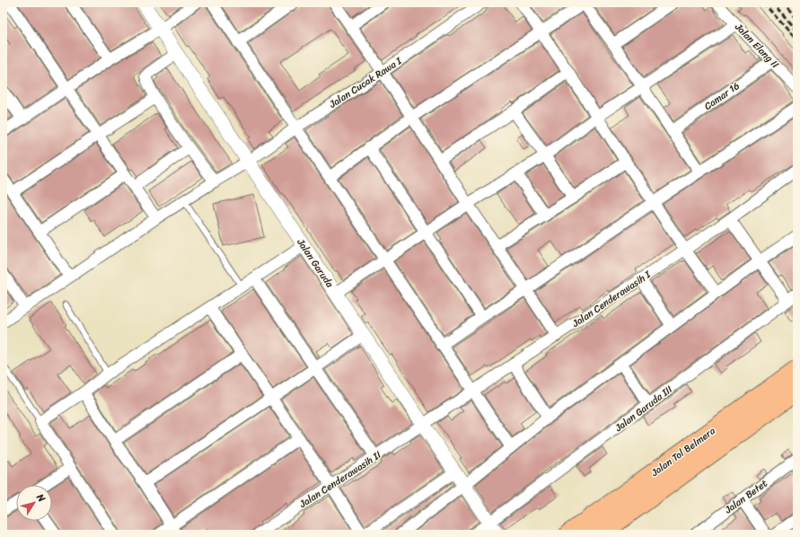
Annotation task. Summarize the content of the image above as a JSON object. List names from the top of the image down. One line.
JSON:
{"streets":{"highway":["Jalan Tol Belmera"],"street":["Jalan Elang II","Jalan Cucak Rawa I","Camar 16","Jalan Garuda","Jalan Cenderawasih I","Jalan Garuda III","Jalan Cenderawasih II","Jalan Betet"]},"crossings":[["Jalan Elang II","Camar 16"],["Jalan Cucak Rawa I","Jalan Garuda"],["Jalan Garuda","Jalan Cenderawasih I"],["Jalan Garuda","Jalan Garuda III"],["Jalan Garuda","Jalan Cenderawasih II"],["Jalan Cenderawasih I","Jalan Cenderawasih II"]],"north":"top right"}
